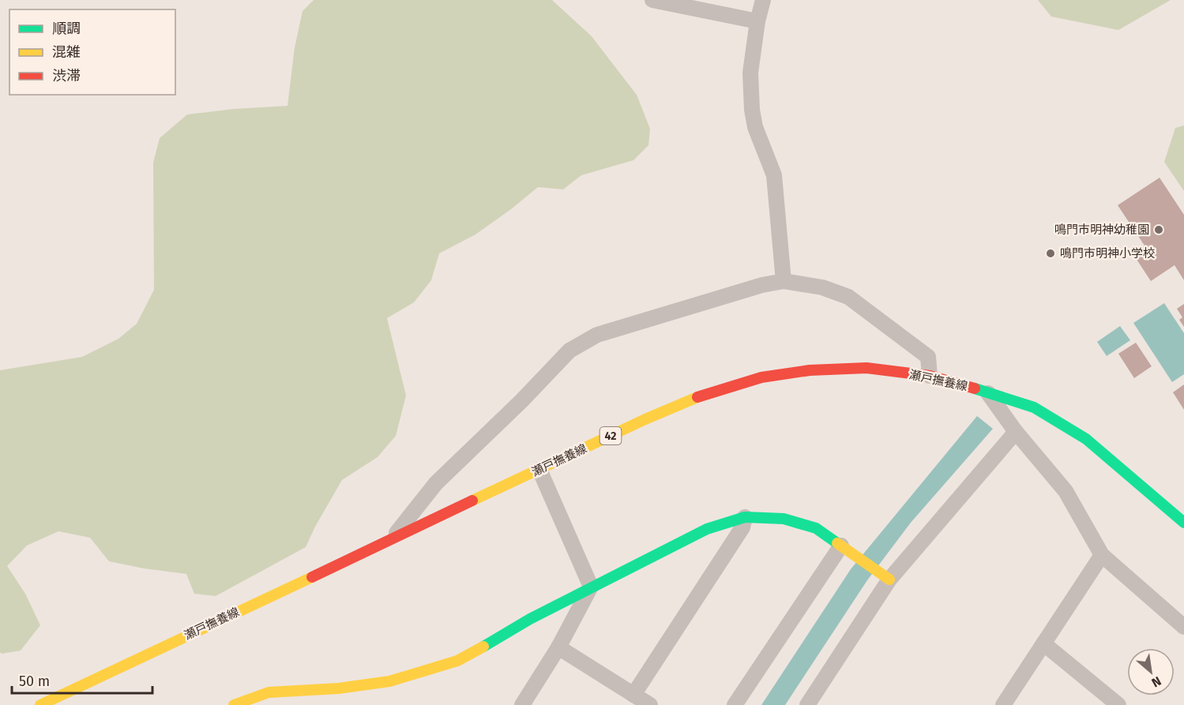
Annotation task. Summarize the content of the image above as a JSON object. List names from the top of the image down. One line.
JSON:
{"streets":{"main road":["瀬戸撫養線","42"]},"places":["鳴門市明神幼稚園","鳴門市明神小学校"],"legend":["順調","混雑","渋滞"],"scale_bar":"50 m","north":"bottom right"}
